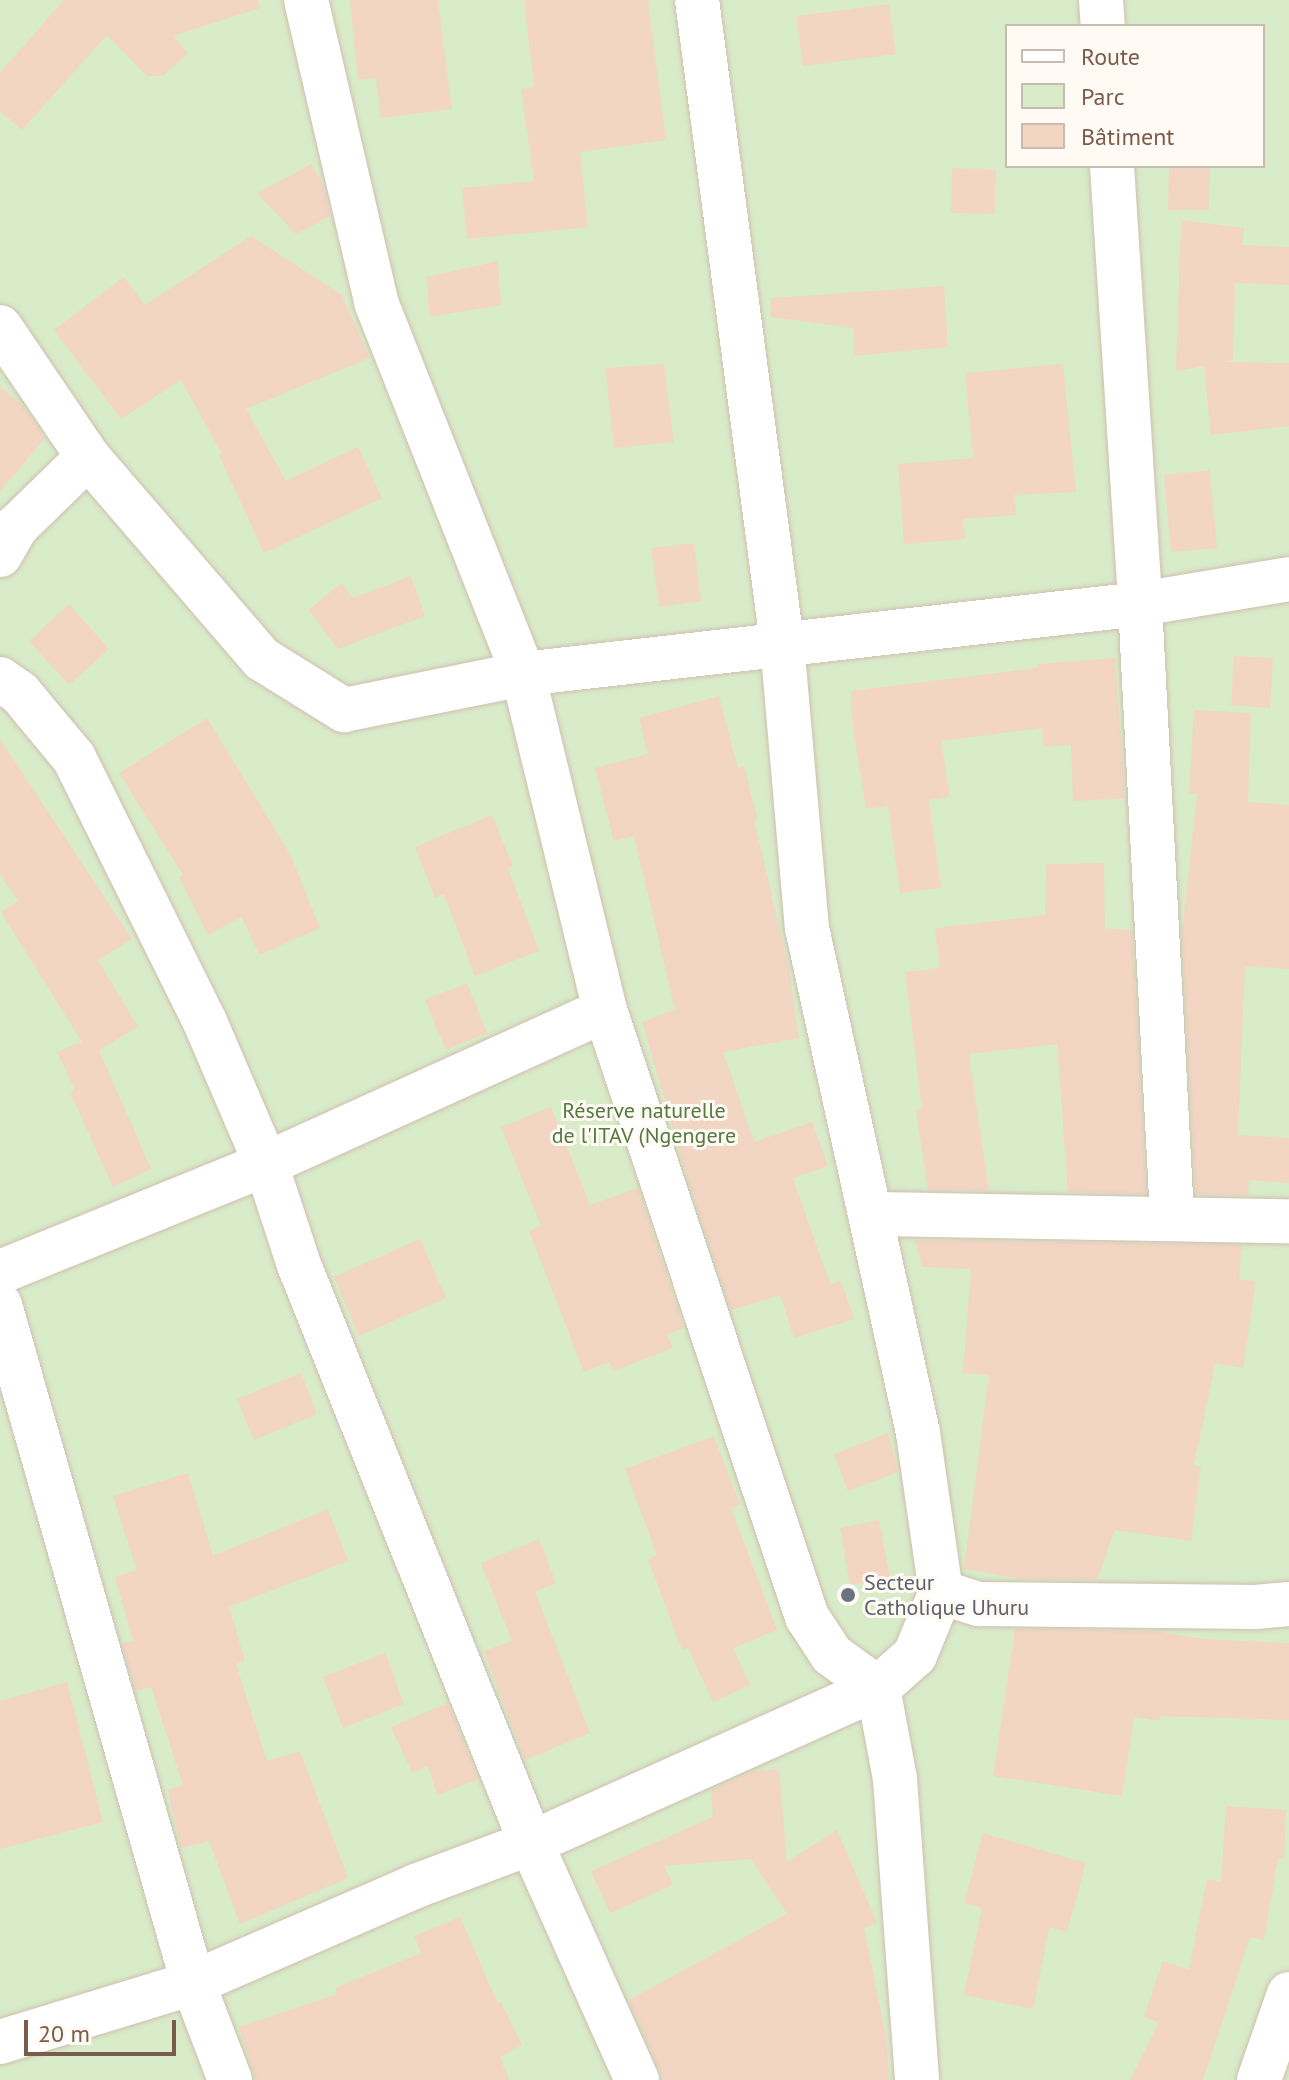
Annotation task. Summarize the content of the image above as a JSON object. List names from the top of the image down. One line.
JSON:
{"parks":["Réserve naturelle de l'ITAV (Ngengere"],"places":["Secteur Catholique Uhuru"],"legend":["Route","Parc","Bâtiment"],"scale_bar":"20 m"}
